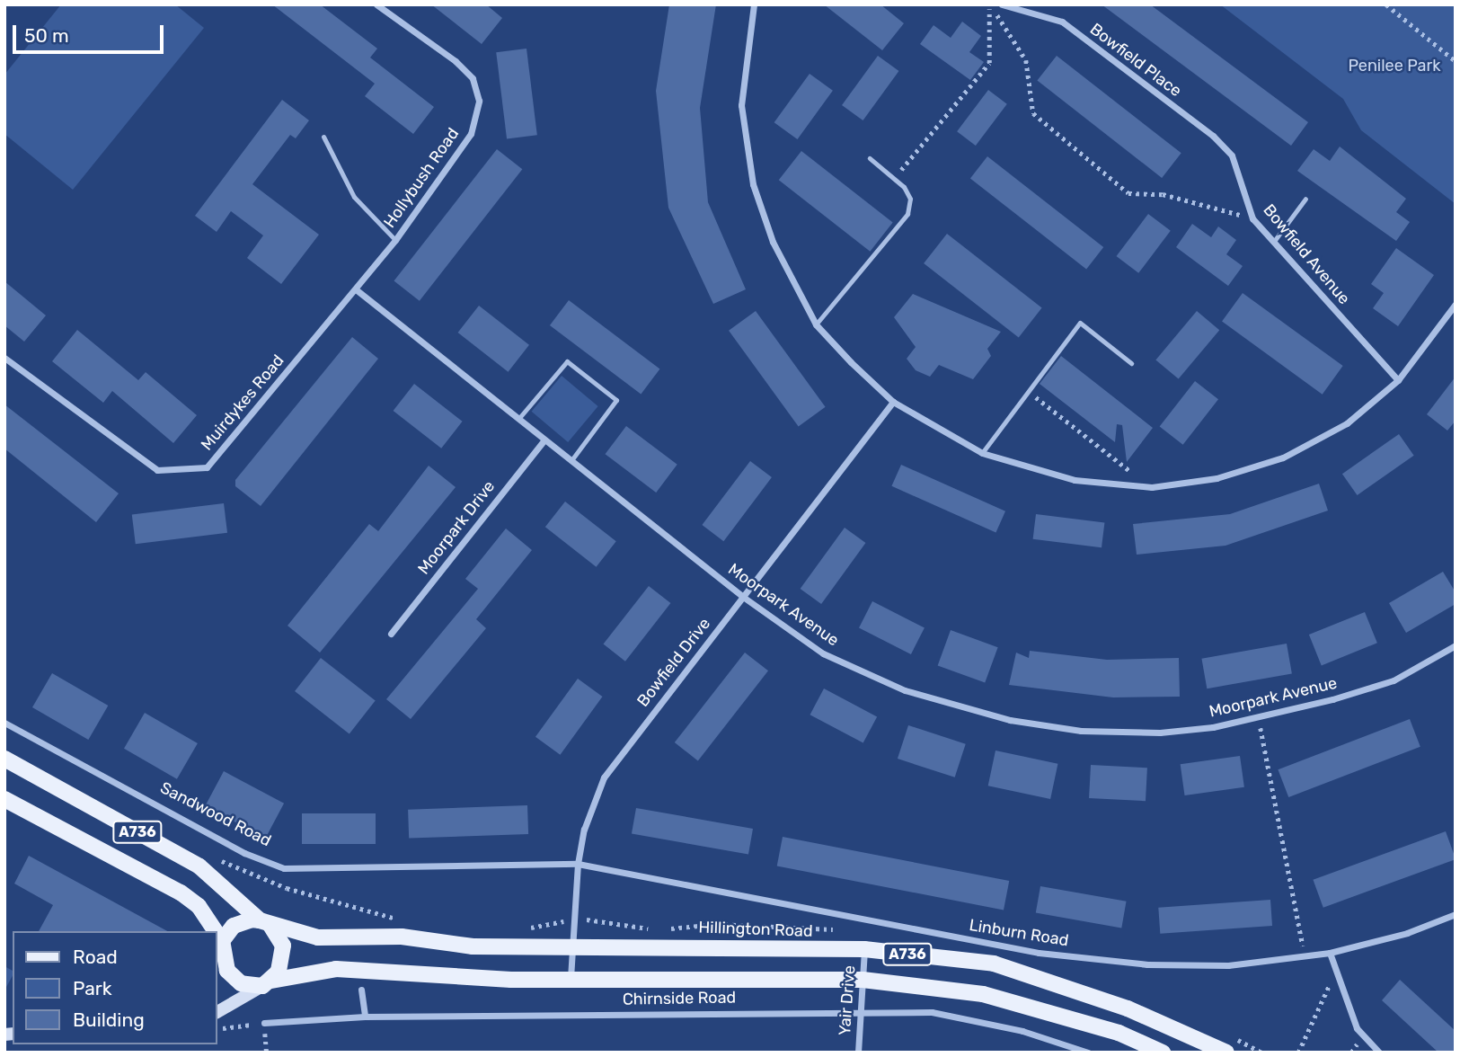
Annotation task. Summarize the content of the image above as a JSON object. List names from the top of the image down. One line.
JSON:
{"streets":{"main road":["A736","Hillington Road"],"street":["Bowfield Place","Hollybush Road","Bowfield Avenue","Muirdykes Road","Moorpark Drive","Moorpark Avenue","Bowfield Drive","Sandwood Road","Linburn Road","Chirnside Road","Yair Drive"]},"crossings":[["Bowfield Place","Bowfield Avenue"],["Hollybush Road","Muirdykes Road"],["Hollybush Road","Moorpark Avenue"],["Muirdykes Road","Moorpark Avenue"],["Moorpark Drive","Moorpark Avenue"],["Moorpark Avenue","Bowfield Drive"],["Bowfield Drive","Sandwood Road"],["Bowfield Drive","A736"],["Bowfield Drive","Hillington Road"],["Bowfield Drive","Linburn Road"],["Sandwood Road","Linburn Road"],["A736","Hillington Road"],["A736","Yair Drive"],["Hillington Road","Yair Drive"],["Chirnside Road","Yair Drive"]],"parks":["Penilee Park"],"legend":["Road","Park","Building"],"scale_bar":"50 m"}
